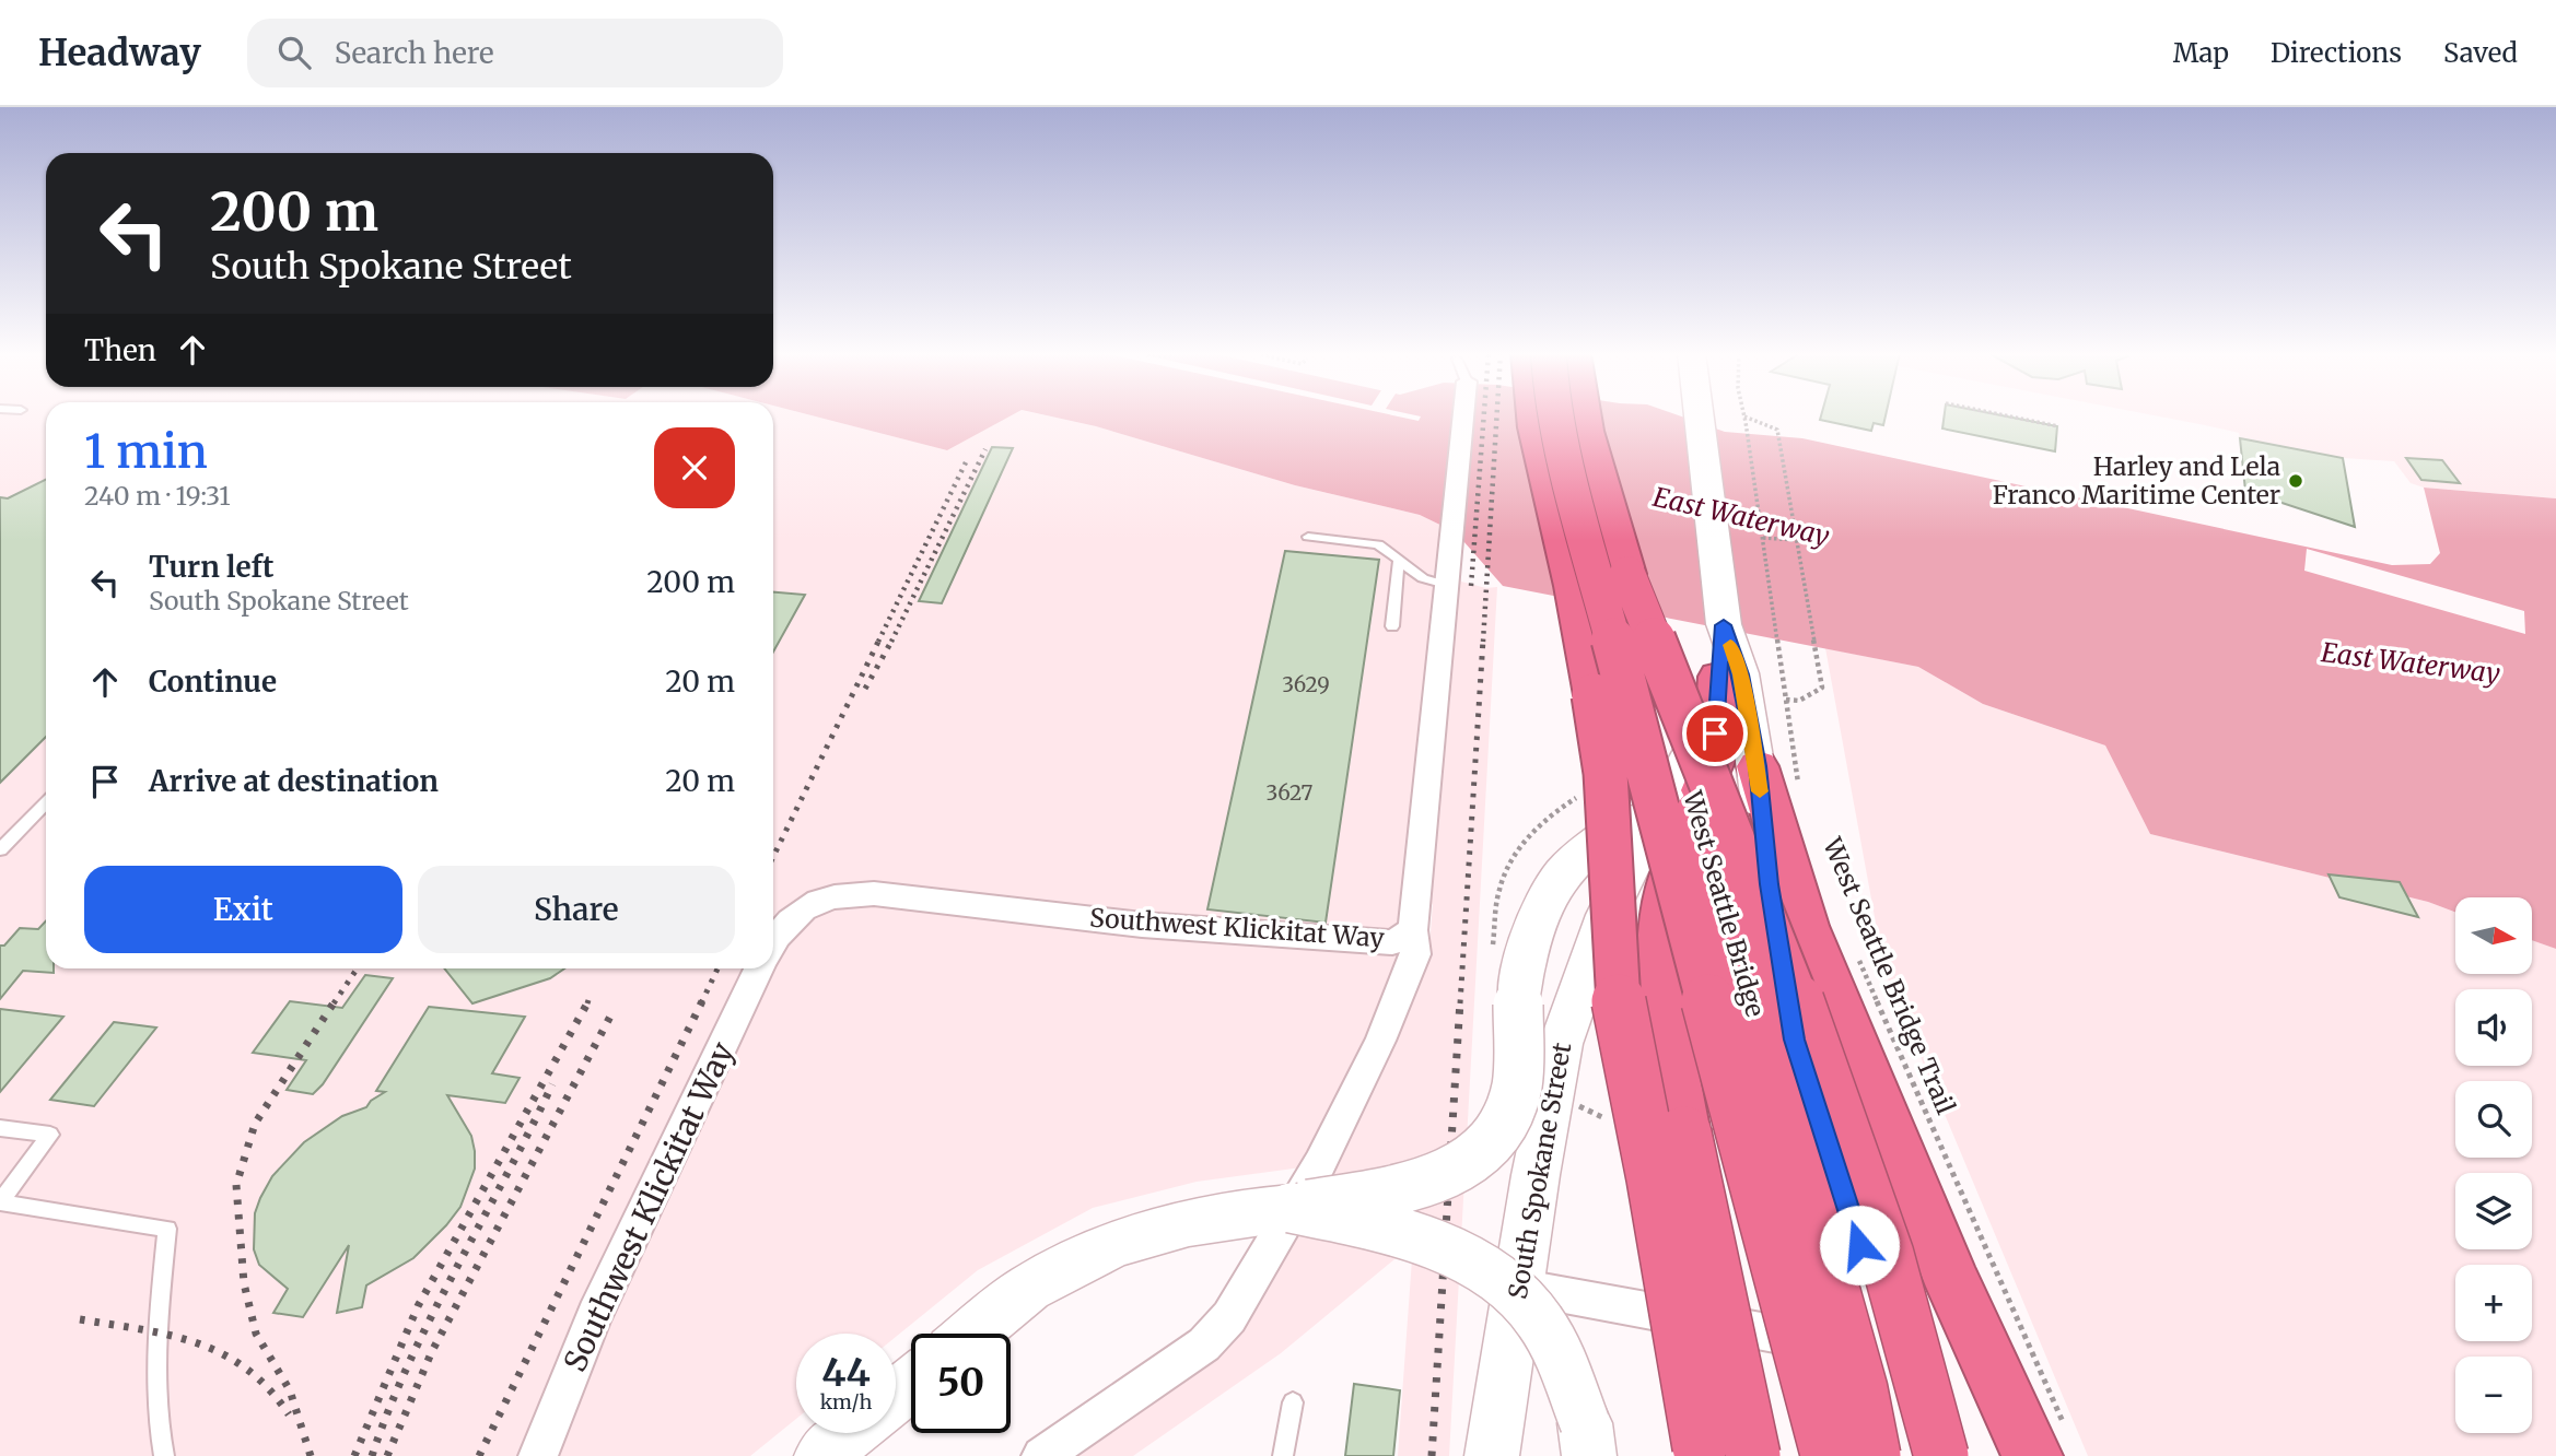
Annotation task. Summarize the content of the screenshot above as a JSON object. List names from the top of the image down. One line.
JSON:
{"streets":{"highway":["West Seattle Bridge"],"main road":["South Spokane Street"],"street":["Southwest Klickitat Way"],"path":["West Seattle Bridge Trail"]},"water":["East Waterway"],"places":["Harley and Lela Franco Maritime Center"],"house_numbers":["3629","3627"],"north":"right","page":{"header":"Headway","search":"Search here","nav":["Map","Directions","Saved"],"turn":["200 m","South Spokane Street"],"then":"Then","heading":["1 min","240 m · 19:31"],"list":[{"name":"Turn left","note":"South Spokane Street","value":"200 m"},{"name":"Continue","value":"20 m"},{"name":"Arrive at destination","value":"20 m"}],"buttons":["Exit","Share"],"map_buttons":["+","−"],"speed":"44 km/h","limit":"50"}}
